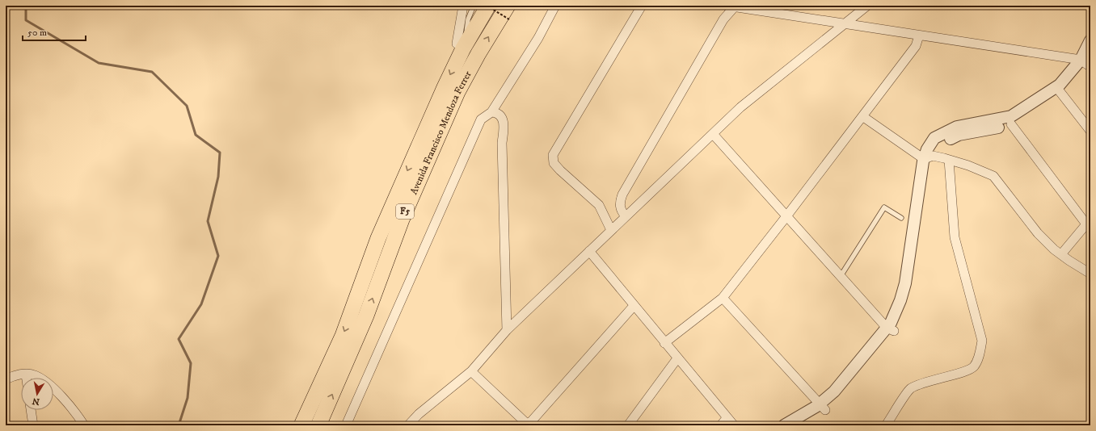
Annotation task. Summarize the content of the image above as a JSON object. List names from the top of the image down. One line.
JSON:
{"streets":{"highway":["Avenida Francisco Mendoza Ferrer","F5"]},"scale_bar":"50 m","north":"bottom"}
